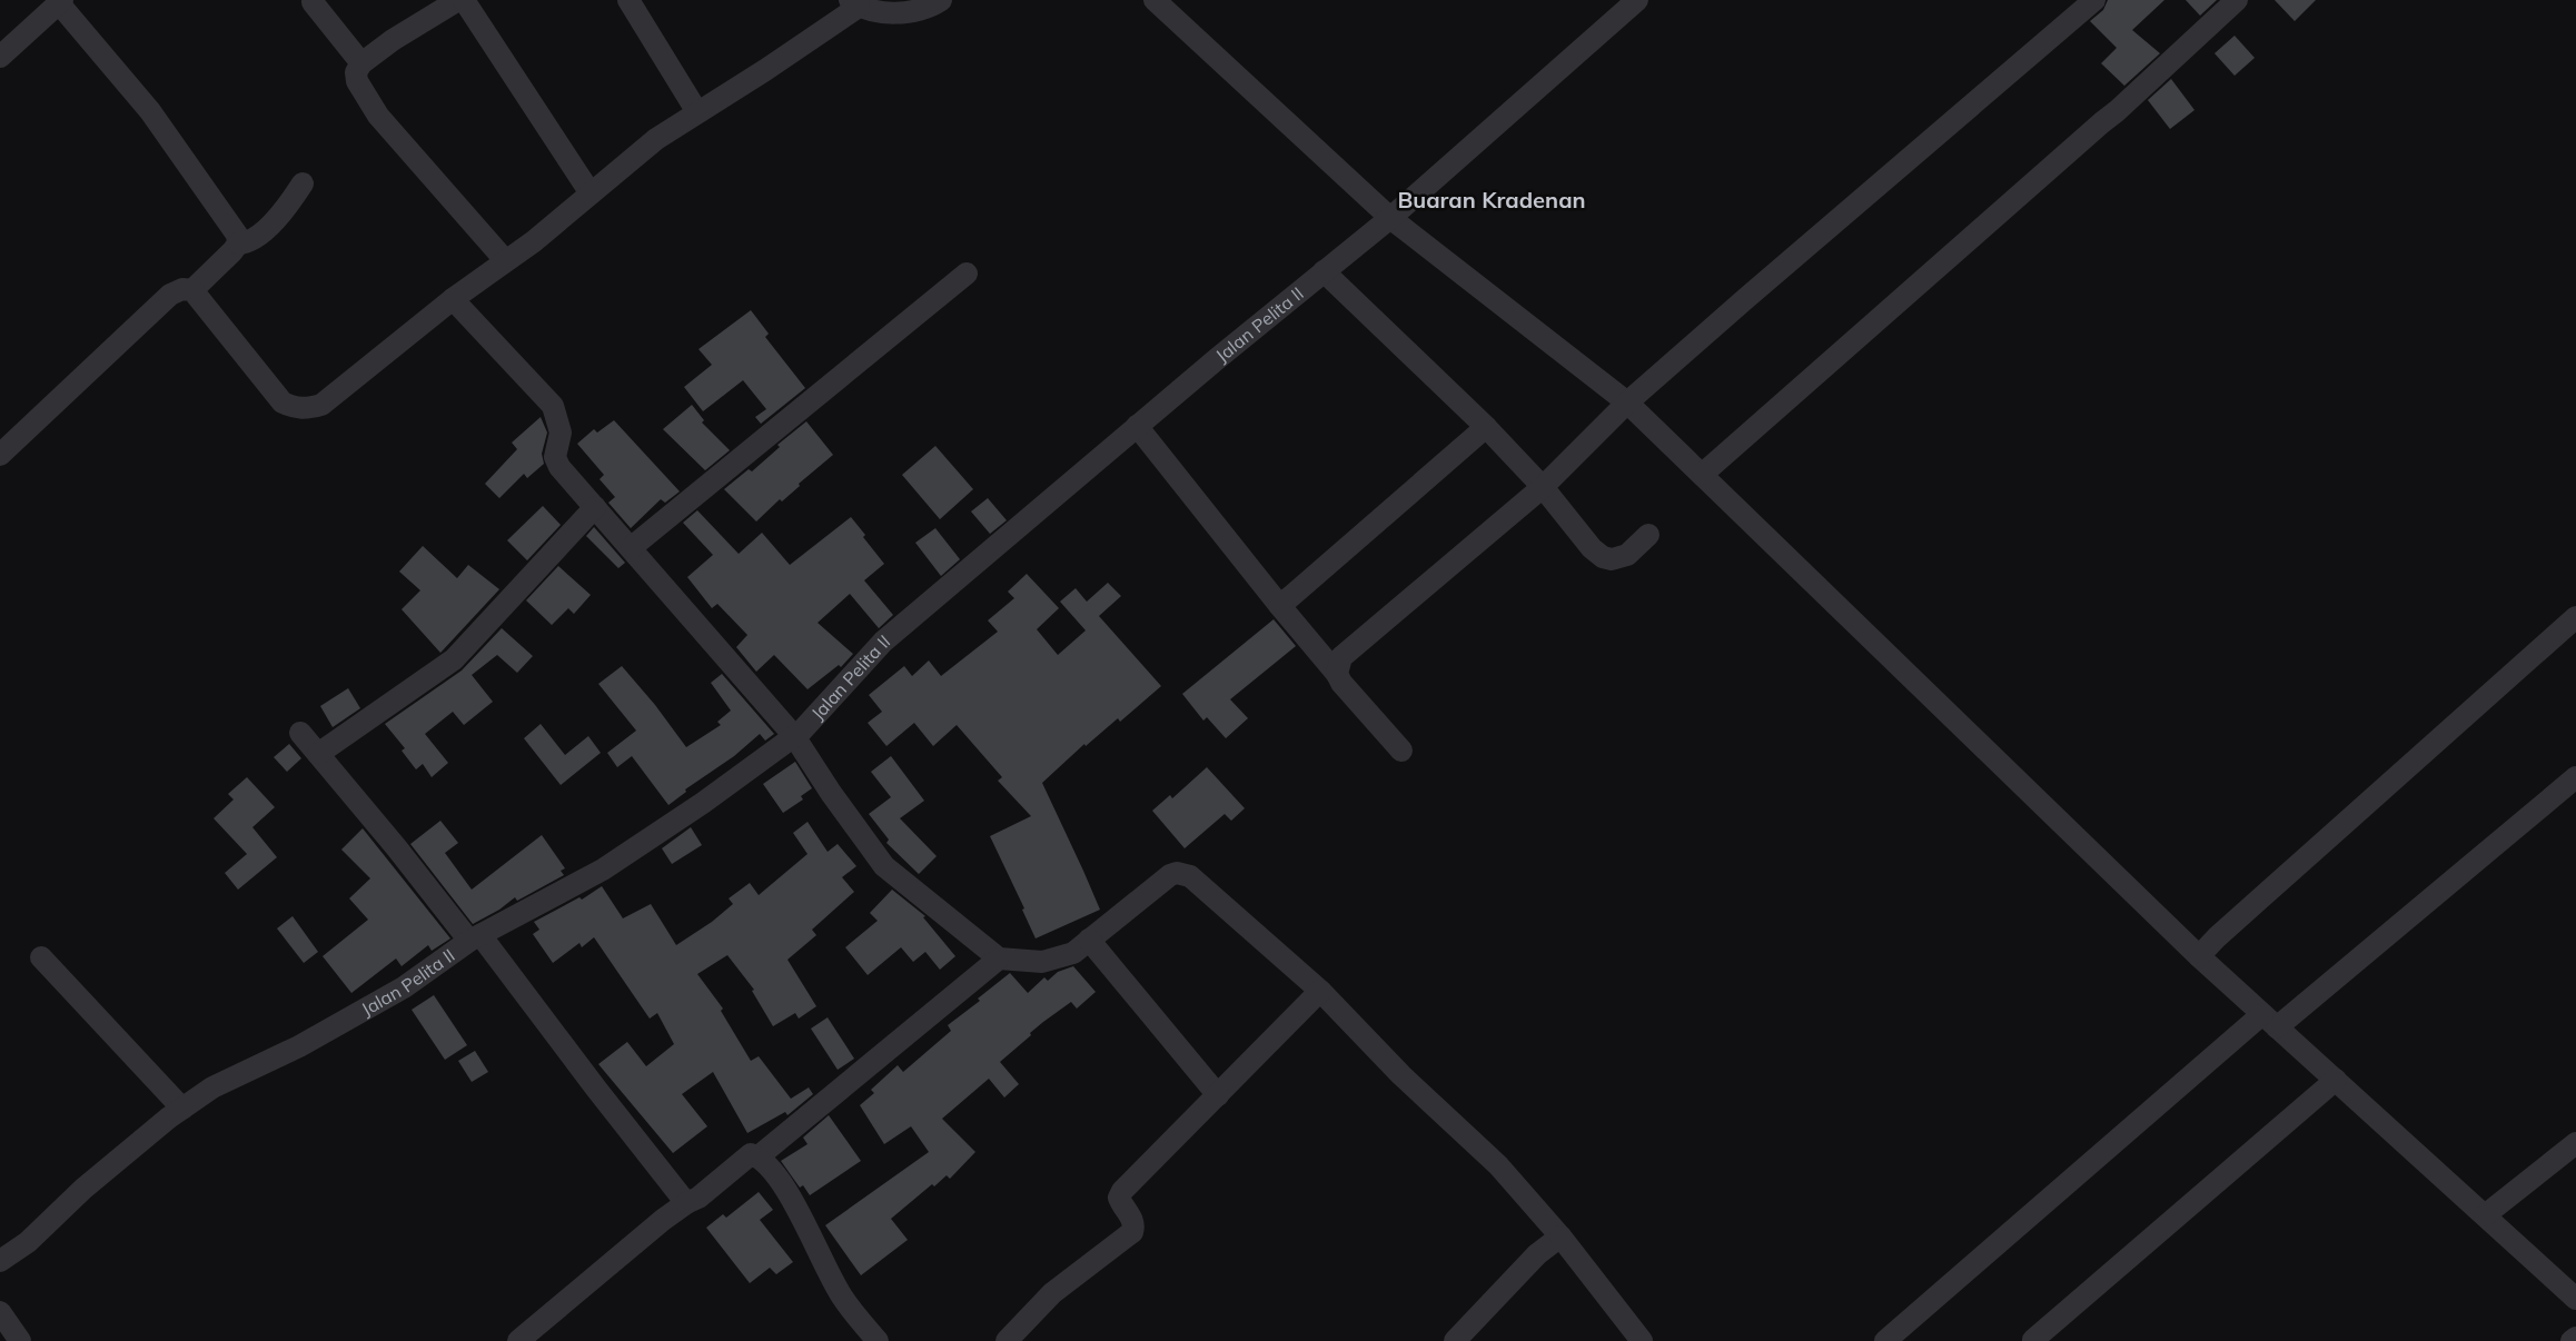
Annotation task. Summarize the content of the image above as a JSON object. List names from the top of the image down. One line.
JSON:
{"streets":{"street":["Jalan Pelita II"]},"districts":["Buaran Kradenan"]}
